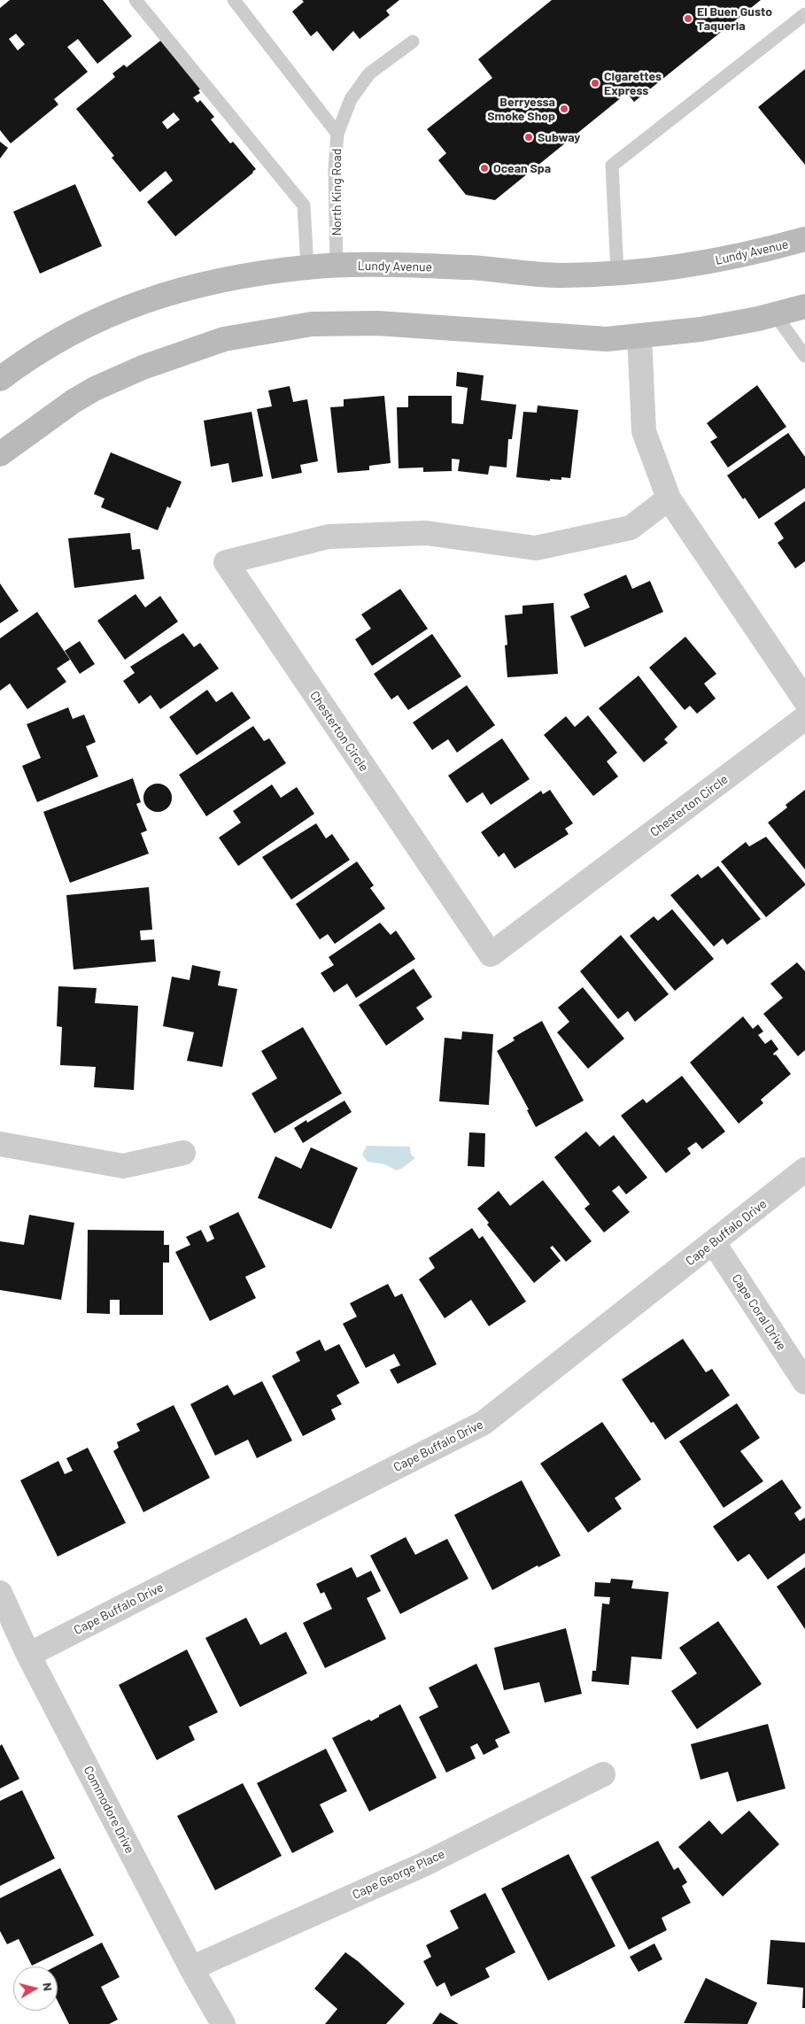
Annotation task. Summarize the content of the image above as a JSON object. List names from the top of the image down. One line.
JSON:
{"streets":{"main road":["Lundy Avenue"],"street":["Chesterton Circle","Cape Buffalo Drive","Cape Coral Drive","Commodore Drive","Cape George Place"],"lane":["North King Road"]},"crossings":[["North King Road","Lundy Avenue"],["Cape Buffalo Drive","Cape Coral Drive"],["Cape Buffalo Drive","Commodore Drive"],["Commodore Drive","Cape George Place"]],"places":["El Buen Gusto Taqueria","Cigarettes Express","Berryessa Smoke Shop","Subway","Ocean Spa"],"north":"right"}
